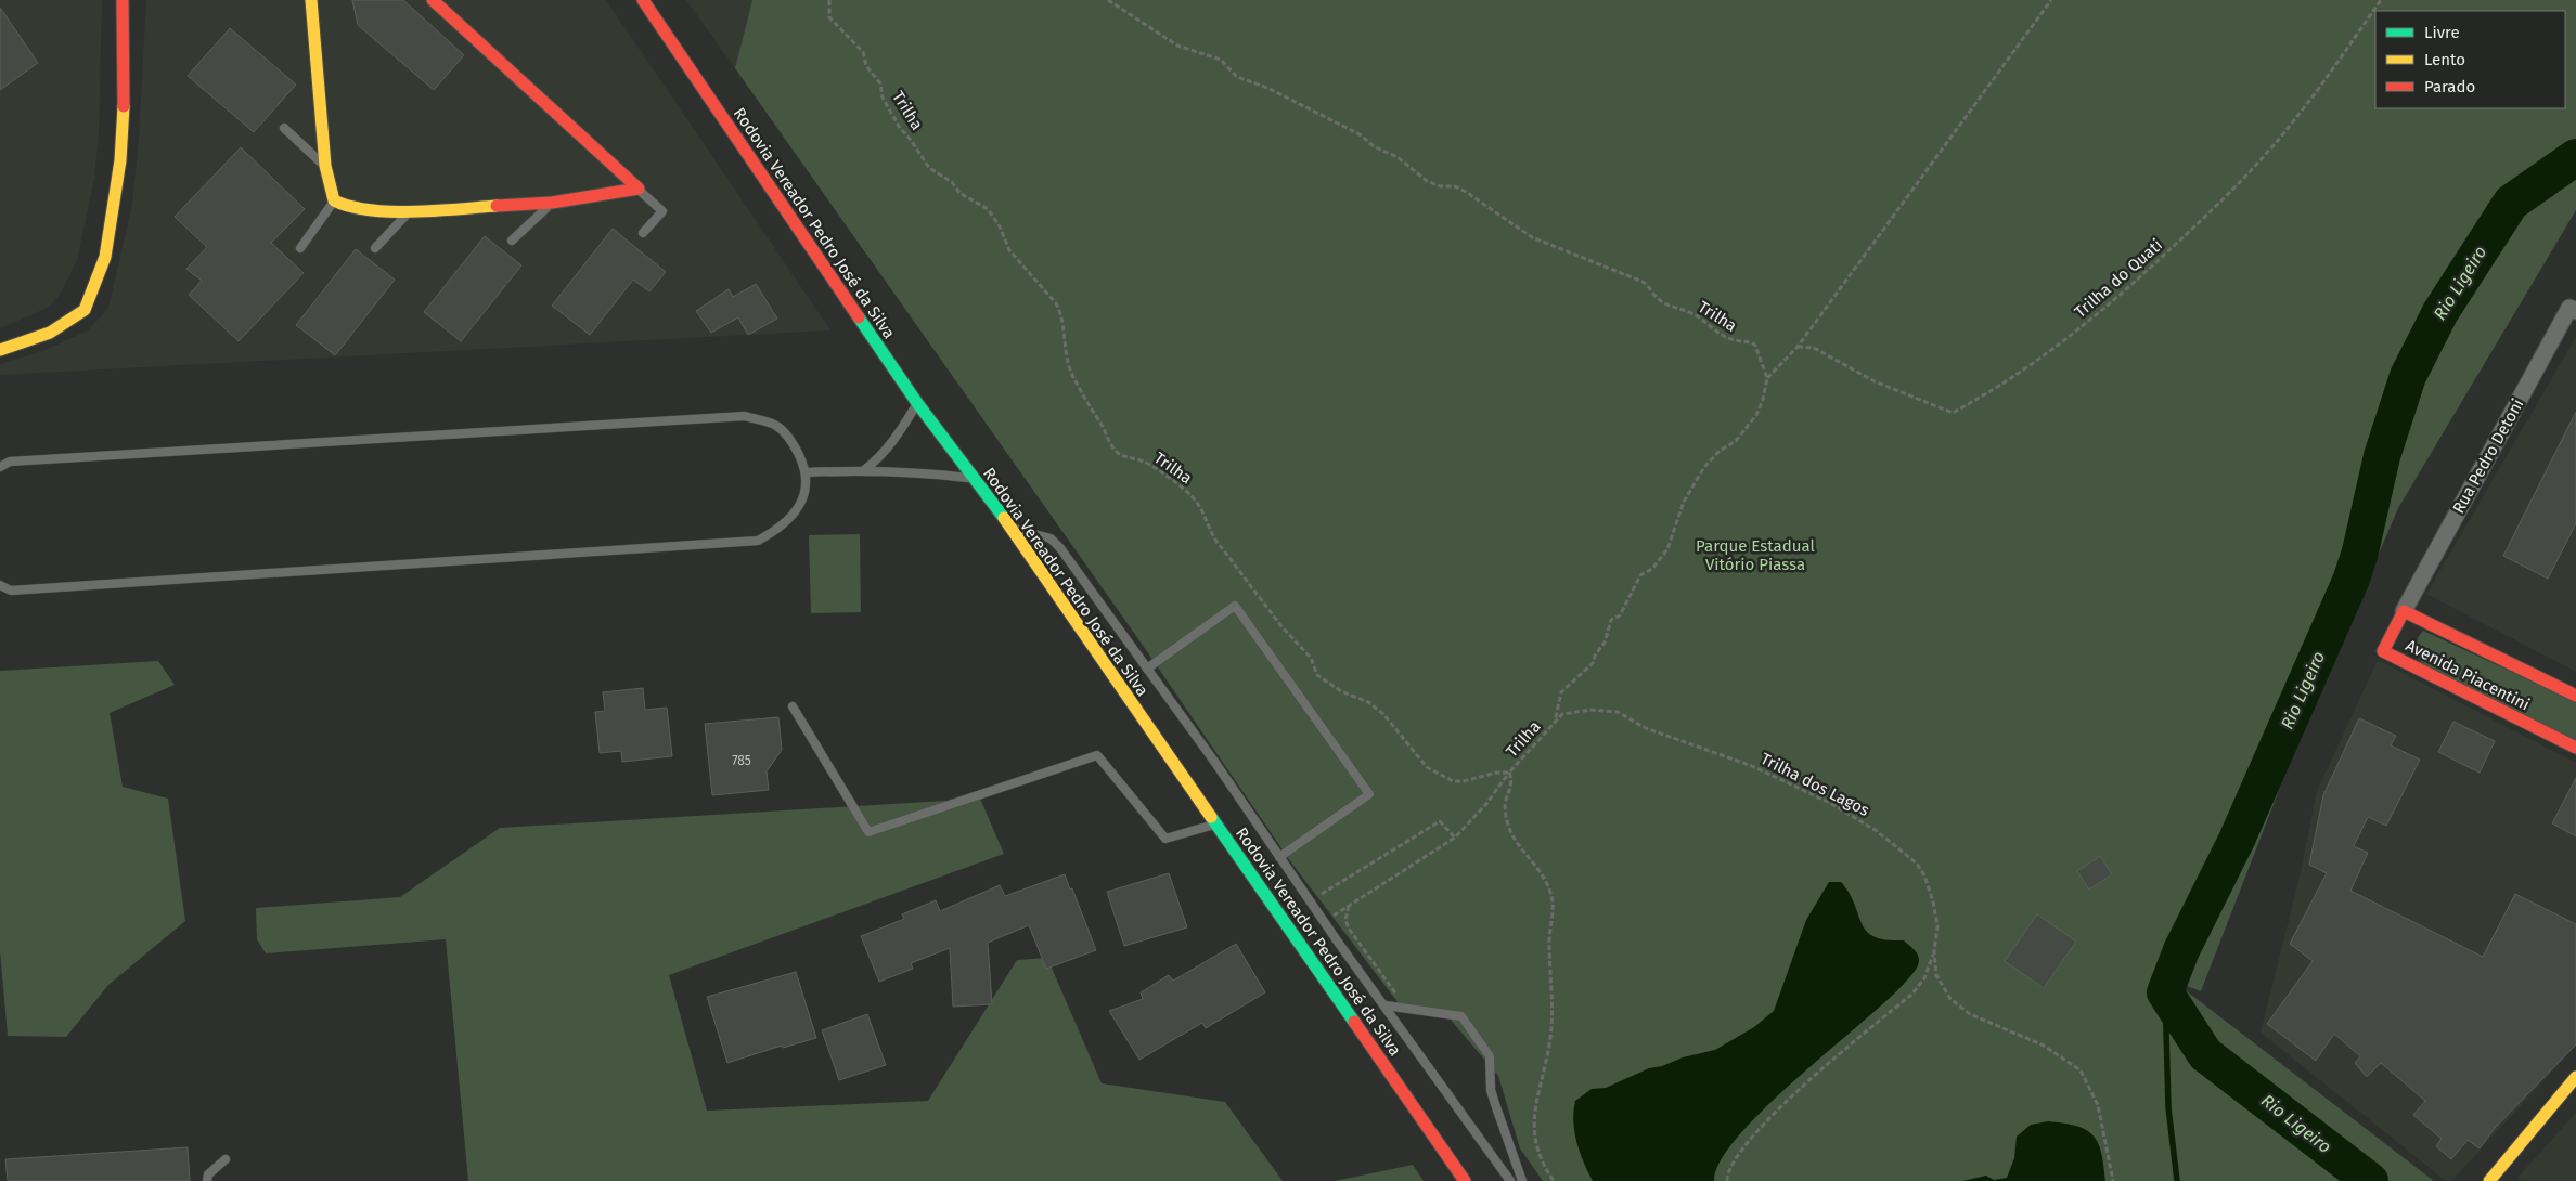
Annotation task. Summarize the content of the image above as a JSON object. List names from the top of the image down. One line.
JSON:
{"streets":{"street":["Rodovia Vereador Pedro José da Silva","Rua Pedro Detoni","Avenida Piacentini"],"path":["Trilha","Trilha do Quati","Trilha dos Lagos"]},"crossings":[["Trilha","Trilha dos Lagos"],["Rua Pedro Detoni","Avenida Piacentini"]],"water":["Rio Ligeiro"],"parks":["Parque Estadual Vitório Piassa"],"house_numbers":["785"],"legend":["Livre","Lento","Parado"]}
